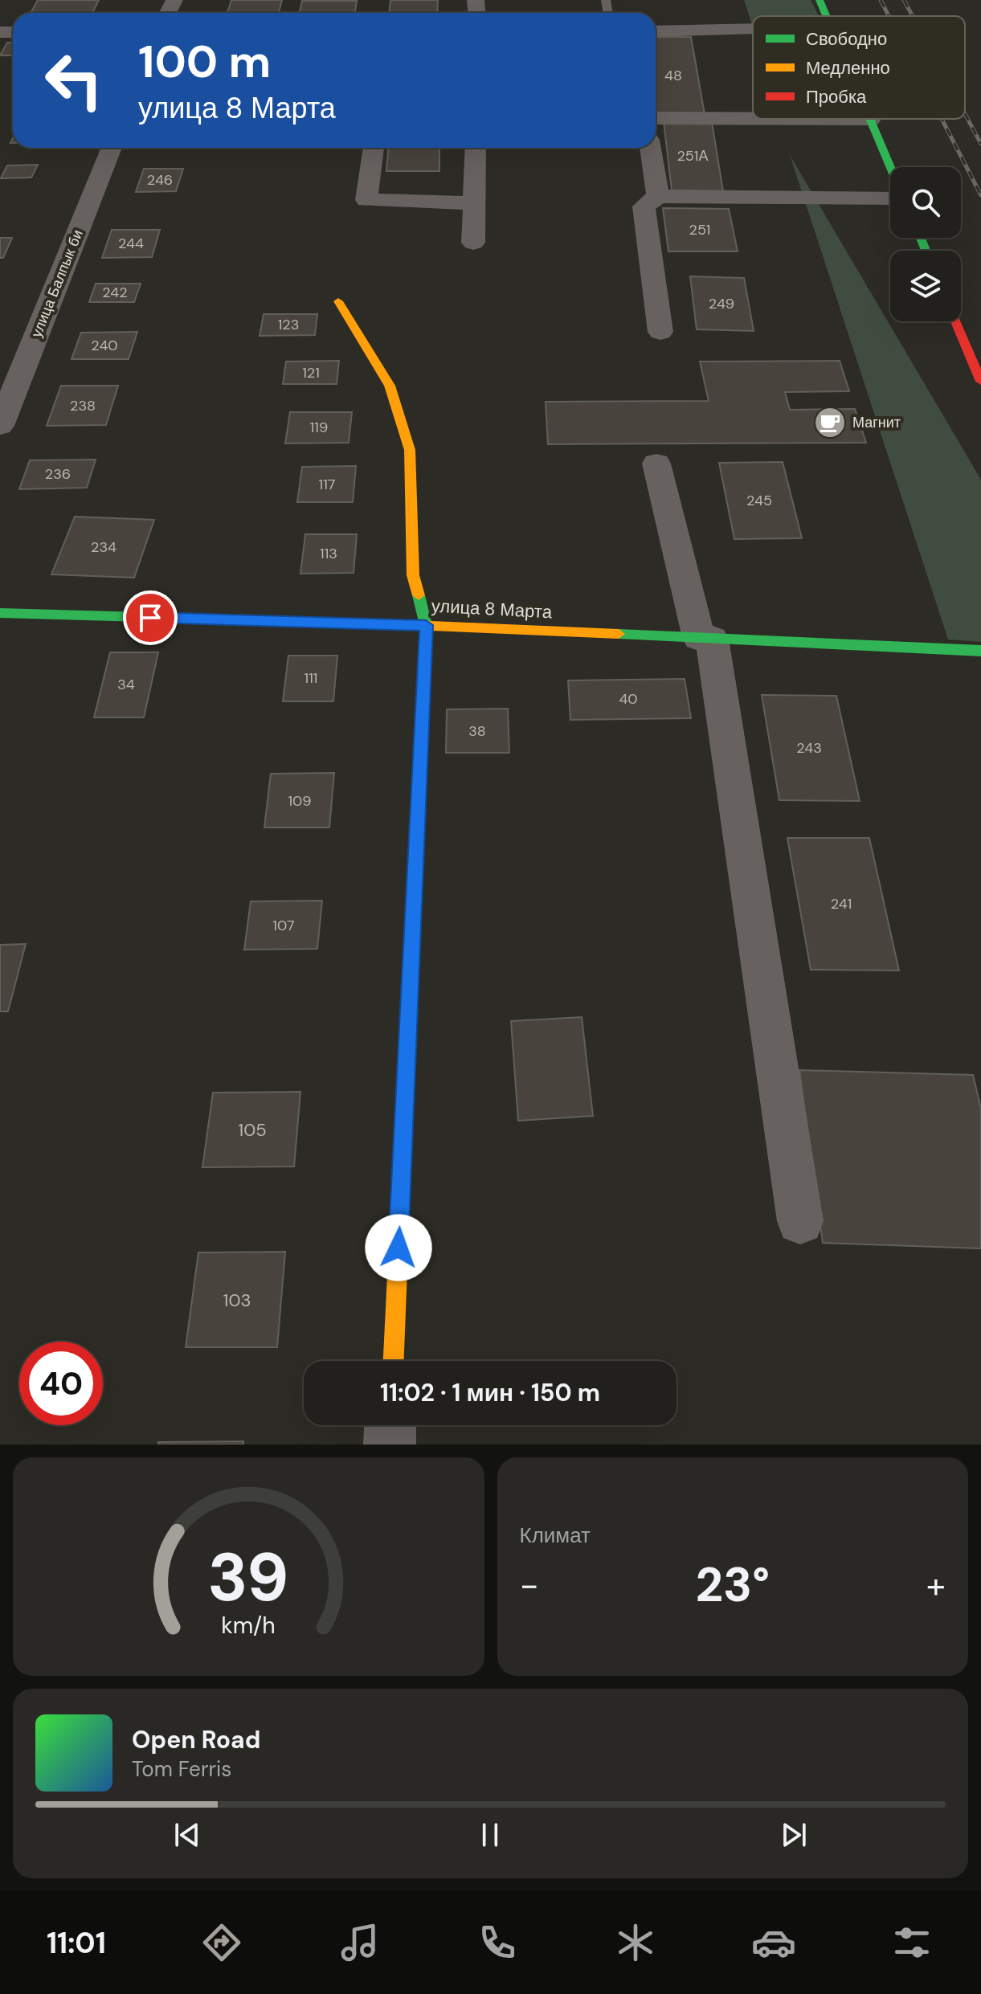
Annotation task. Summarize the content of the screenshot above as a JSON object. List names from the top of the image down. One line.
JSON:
{"streets":{"street":["улица Балпык би","улица 8 Марта"]},"places":{"cafe":["Магнит"]},"house_numbers":["48","251А","246","251","244","242","249","123","240","121","238","119","236","117","245","234","113","111","34","40","38","243","109","241","107","105","103"],"legend":["Свободно","Медленно","Пробка"],"page":{"turn":["100 m","улица 8 Марта"],"limit":"40","trip":"11:02 · 1 мин · 150 m","tile":"Климат","heat":["−","23°","+"],"song":["Open Road","Tom Ferris"],"tabs":"11:01","gauge":["39","km/h"]}}
